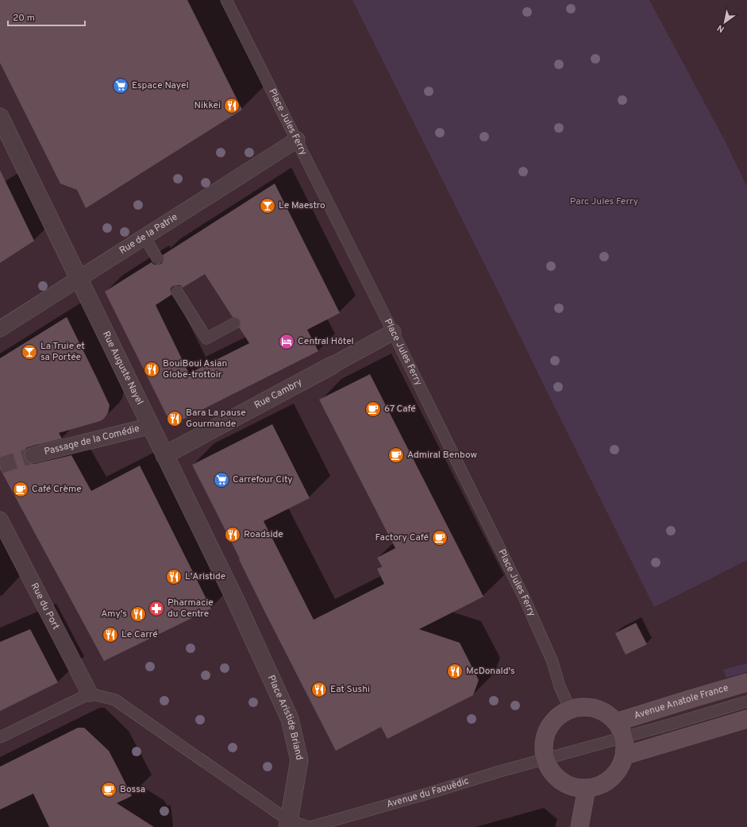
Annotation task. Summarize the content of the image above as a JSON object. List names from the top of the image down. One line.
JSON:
{"streets":{"main road":["Avenue Anatole France"],"street":["Rue de la Patrie","Rue Auguste Nayel","Rue Cambry","Passage de la Comédie","Rue du Port","Place Aristide Briand"],"lane":["Place Jules Ferry","Avenue du Faouëdic"]},"crossings":[["Place Jules Ferry","Rue de la Patrie"],["Place Jules Ferry","Rue Cambry"],["Rue de la Patrie","Rue Auguste Nayel"],["Rue Auguste Nayel","Rue Cambry"],["Rue Auguste Nayel","Passage de la Comédie"],["Rue Auguste Nayel","Place Aristide Briand"],["Avenue Anatole France","Avenue du Faouëdic"],["Place Aristide Briand","Avenue du Faouëdic"]],"parks":["Parc Jules Ferry"],"places":{"supermarket":["Espace Nayel","Carrefour City"],"restaurant":["Nikkei","BouiBoui Asian Globe-trottoir","Bara La pause Gourmande","Roadside","L'Aristide","Amy's","Le Carré","McDonald's","Eat Sushi"],"bar":["Le Maestro","La Truie et sa Portée"],"hotel":["Central Hôtel"],"cafe":["67 Café","Admiral Benbow","Café Crème","Factory Café","Bossa"],"pharmacy":["Pharmacie du Centre"]},"scale_bar":"20 m","north":"bottom left"}
